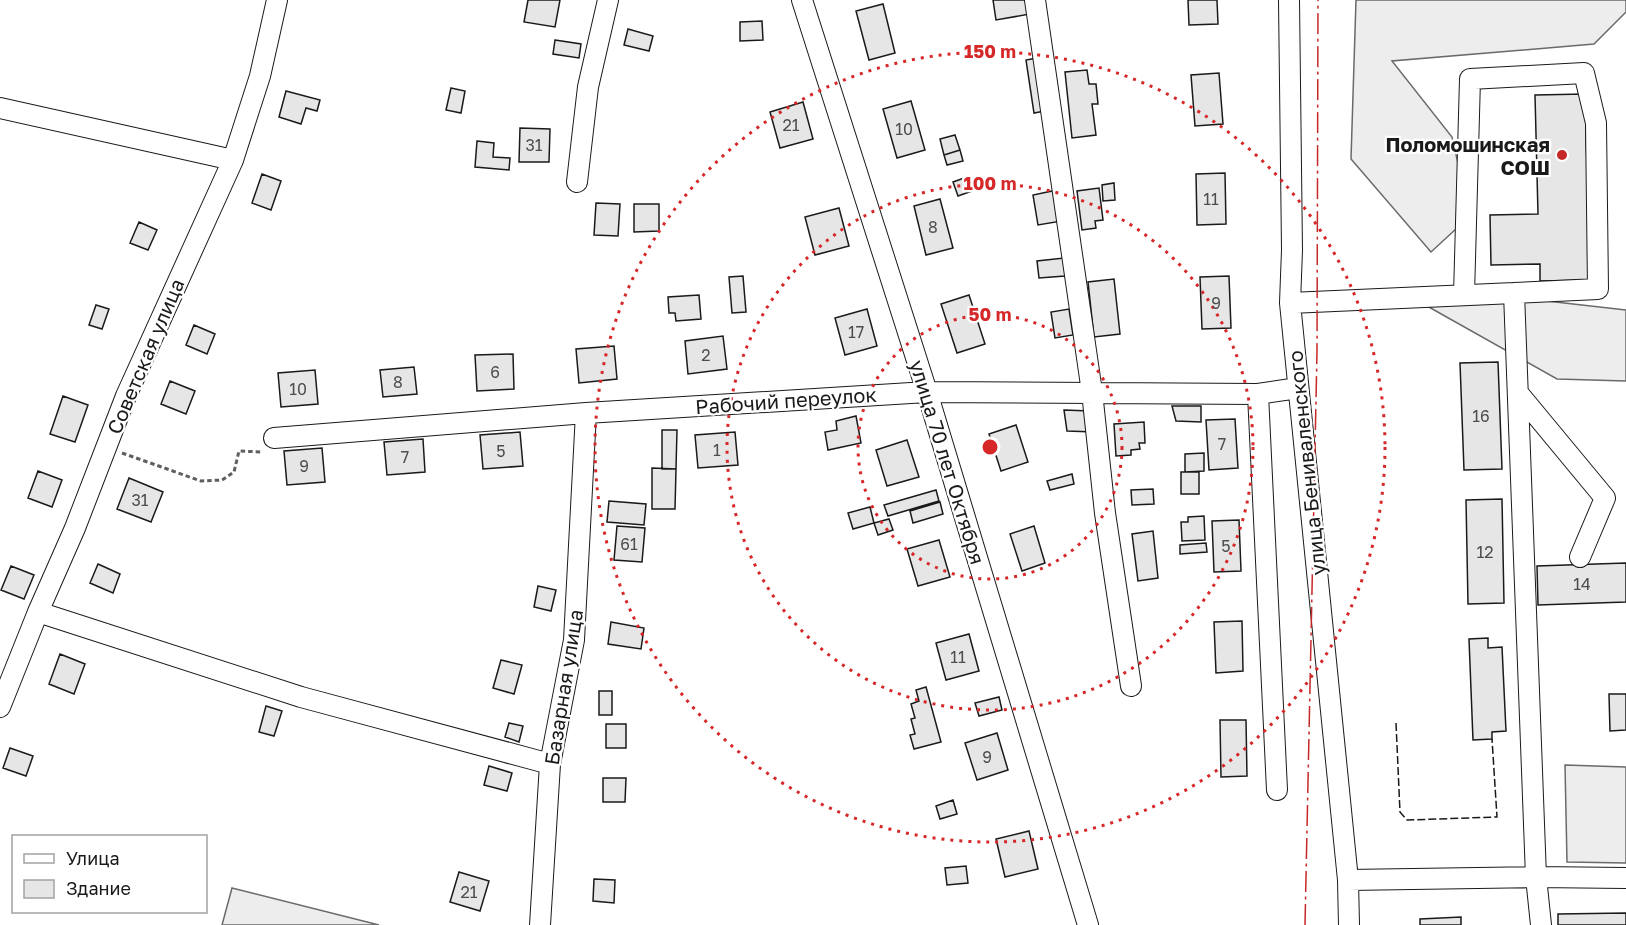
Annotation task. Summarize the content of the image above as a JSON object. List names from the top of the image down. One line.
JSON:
{"streets":{"street":["Советская улица","Рабочий переулок","улица 70 лет Октября","улица Бениваленского","Базарная улица"]},"crossings":[["Рабочий переулок","улица 70 лет Октября"],["Рабочий переулок","улица Бениваленского"],["Рабочий переулок","Базарная улица"]],"places":["Поломошинская СОШ"],"house_numbers":["21","10","31","11","8","9","17","2","6","8","10","16","7","1","5","7","9","31","61","5","12","14","11","9","21"],"legend":["Улица","Здание"],"rings":["150 m","100 m","50 m"]}
